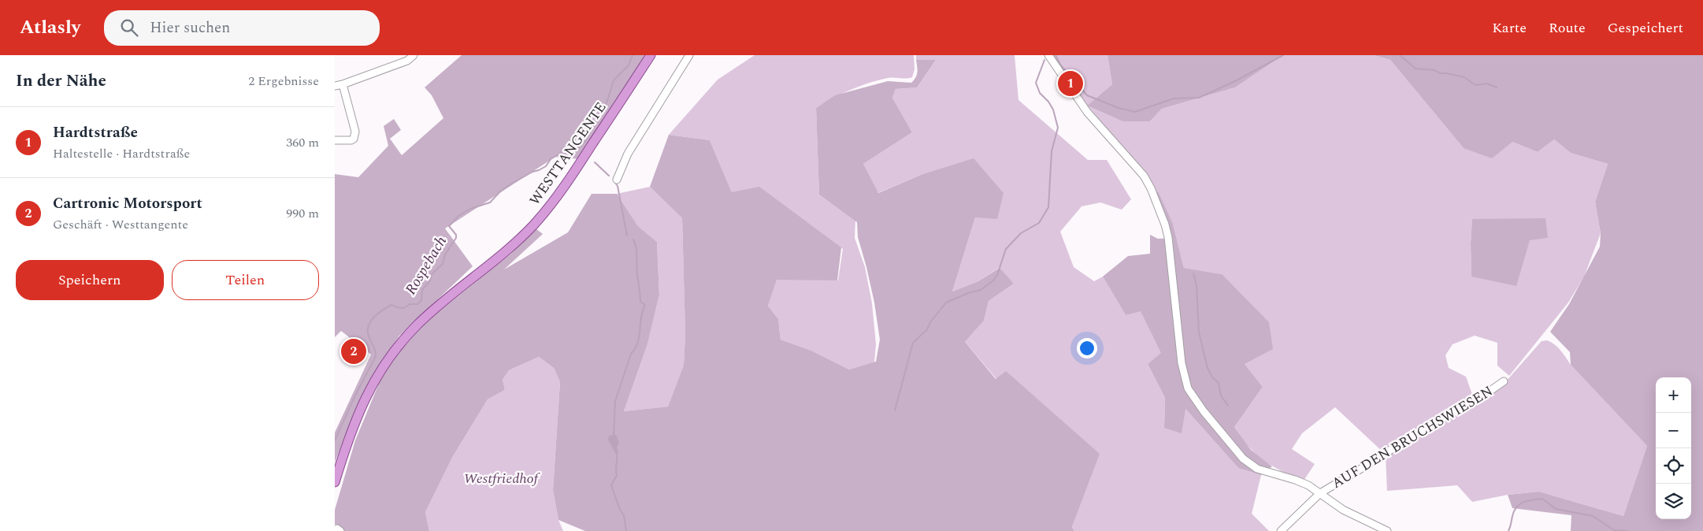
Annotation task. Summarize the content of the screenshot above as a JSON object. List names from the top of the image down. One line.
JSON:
{"streets":{"main road":["WESTTANGENTE"],"street":["AUF DEN BRUCHSWIESEN"]},"water":["Rospebach"],"parks":["Westfriedhof"],"page":{"header":"Atlasly","search":"Hier suchen","nav":["Karte","Route","Gespeichert"],"heading":["In der Nähe","2 Ergebnisse"],"pins":["1","2"],"list":[{"mark":"1","name":"Hardtstraße","note":"Haltestelle · Hardtstraße","value":"360 m"},{"mark":"2","name":"Cartronic Motorsport","note":"Geschäft · Westtangente","value":"990 m"}],"buttons":["Speichern","Teilen"],"map_buttons":["+","−"]}}
